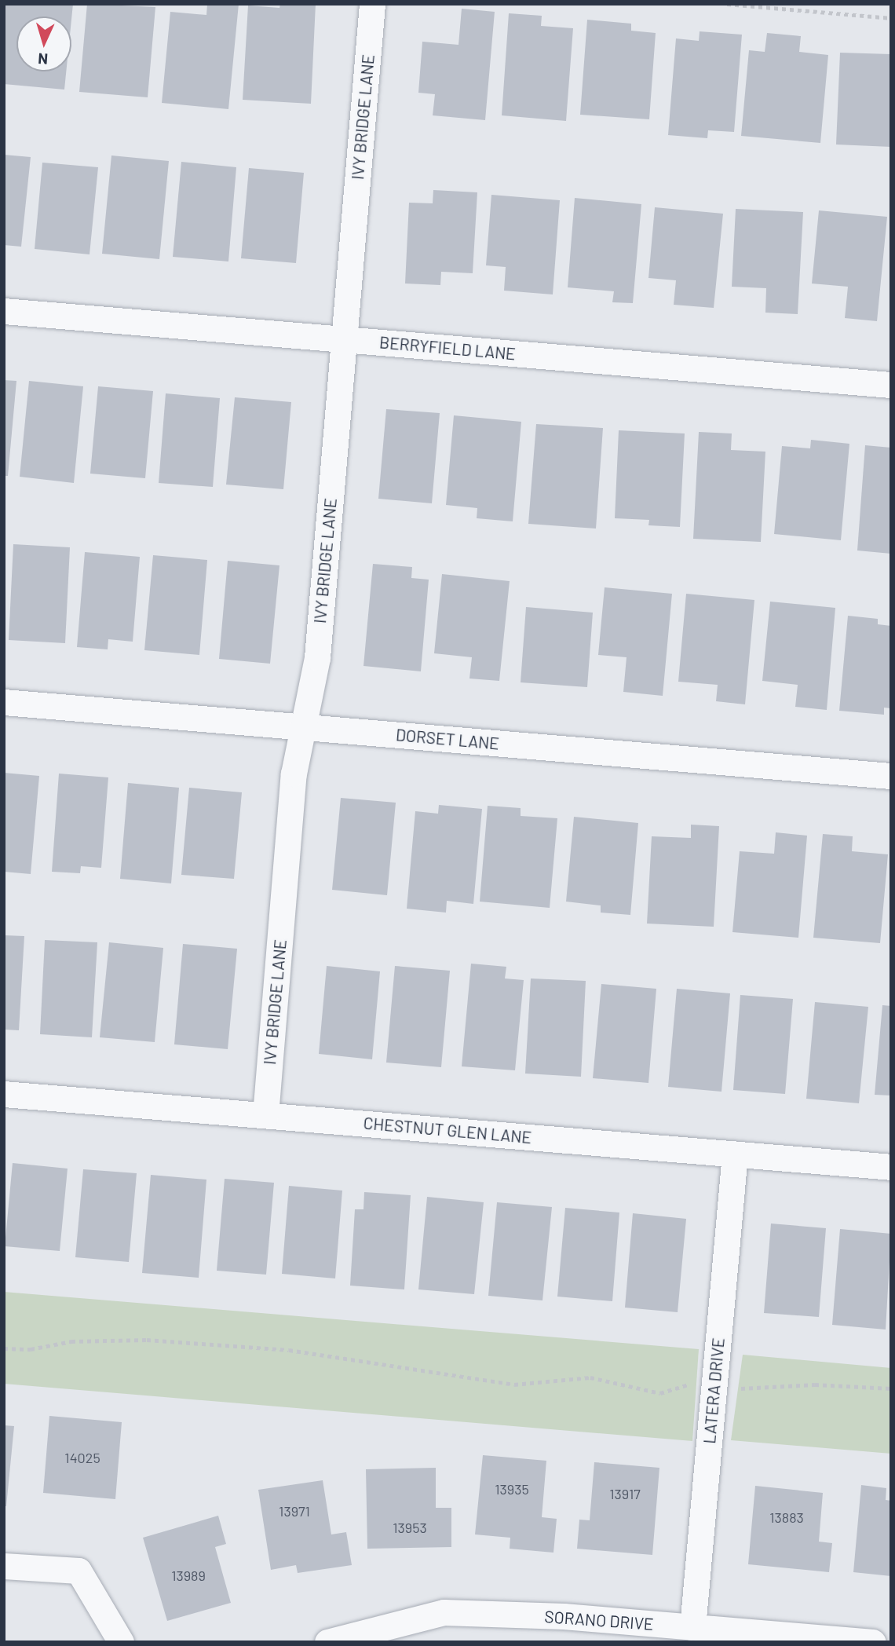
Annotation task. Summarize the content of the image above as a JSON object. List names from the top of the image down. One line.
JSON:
{"streets":{"street":["IVY BRIDGE LANE","BERRYFIELD LANE","DORSET LANE","CHESTNUT GLEN LANE","LATERA DRIVE","SORANO DRIVE"]},"crossings":[["IVY BRIDGE LANE","BERRYFIELD LANE"],["IVY BRIDGE LANE","DORSET LANE"],["IVY BRIDGE LANE","CHESTNUT GLEN LANE"],["CHESTNUT GLEN LANE","LATERA DRIVE"],["LATERA DRIVE","SORANO DRIVE"]],"house_numbers":["14025","13935","13917","13971","13883","13953","13989"],"north":"bottom"}
